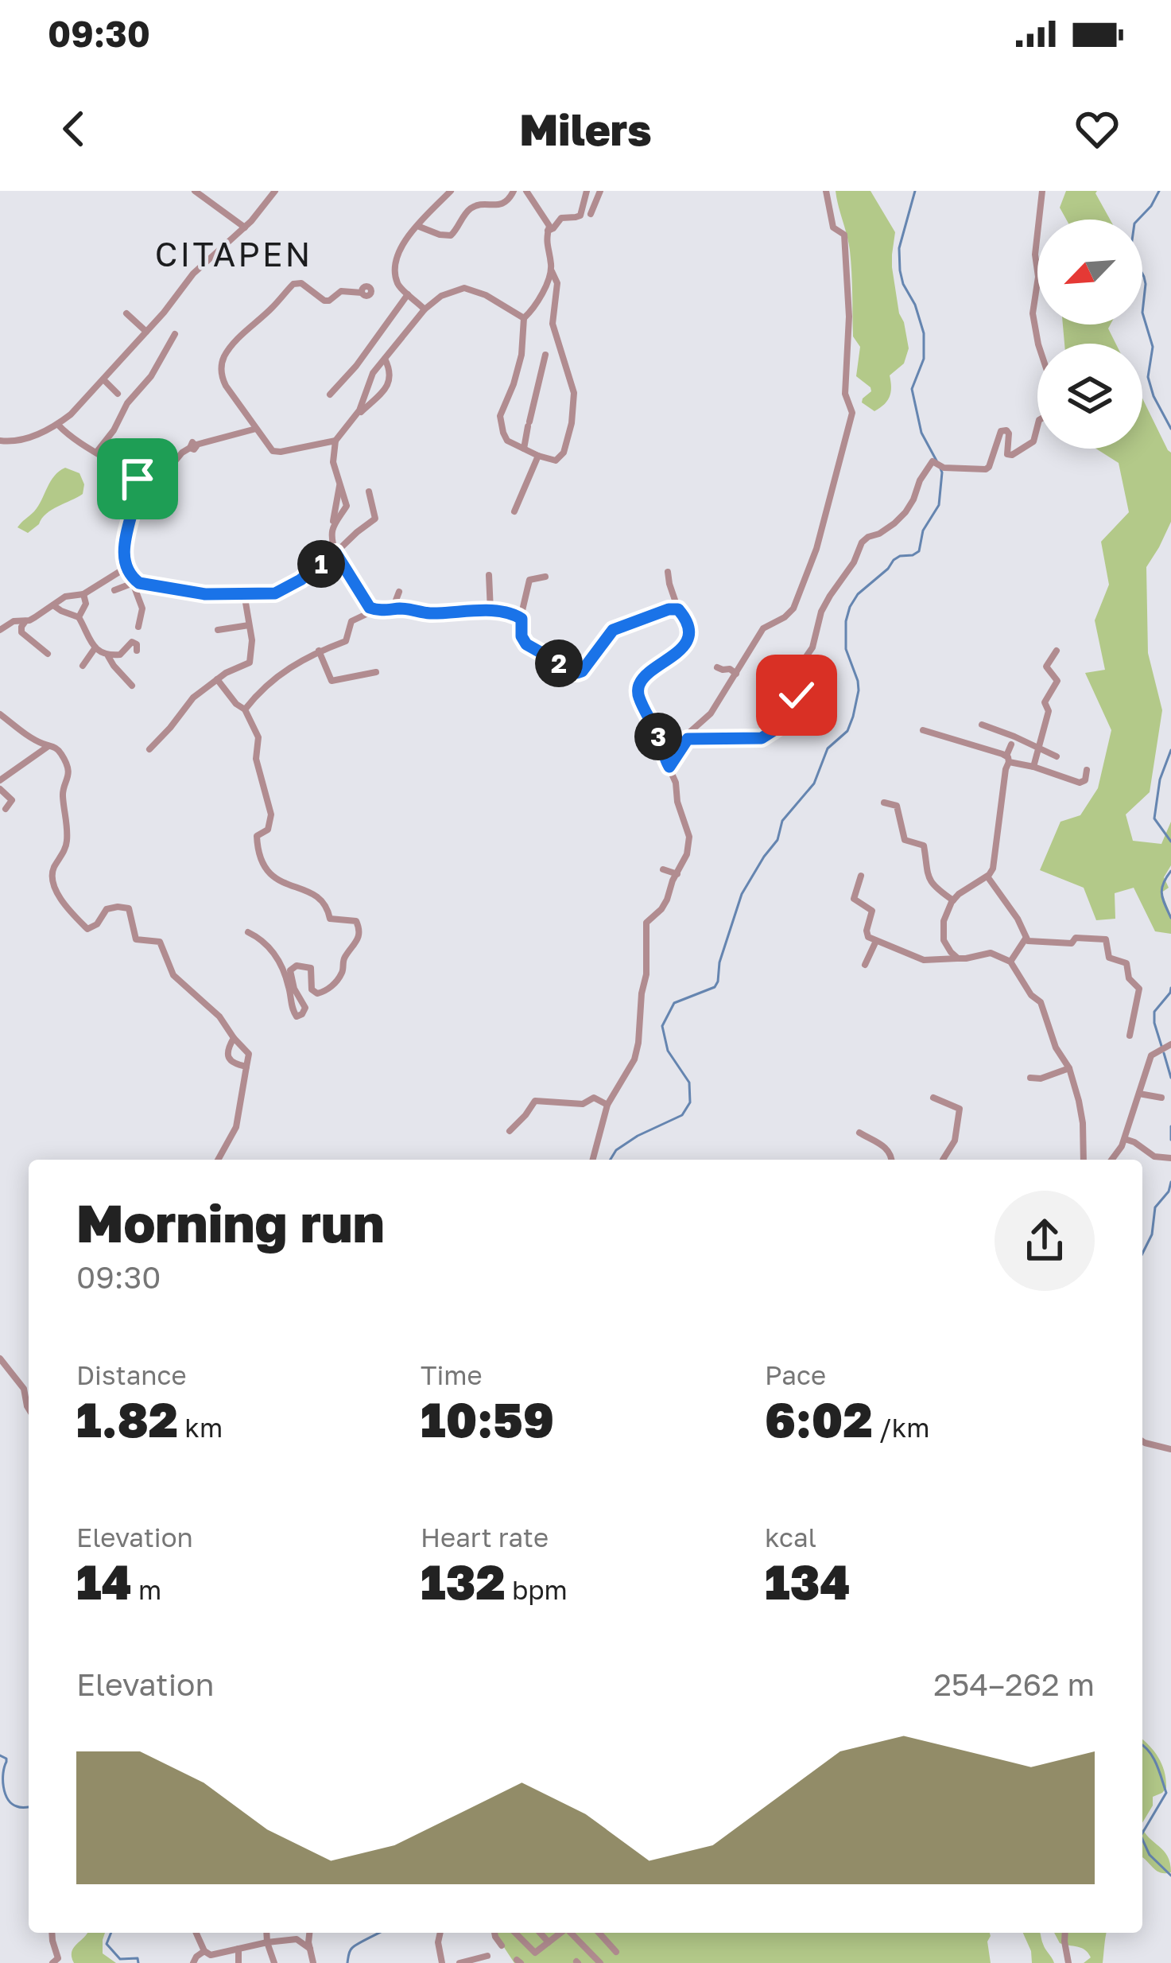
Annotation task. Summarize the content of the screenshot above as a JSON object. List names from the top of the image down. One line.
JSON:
{"districts":["CITAPEN"],"north":"bottom left","page":{"status":"09:30","header":"Milers","pins":["1","2","3"],"heading":["Morning run","09:30"],"stats":[["Distance","1.82 km"],["Time","10:59"],["Pace","6:02 /km"],["Elevation","14 m"],["Heart rate","132 bpm"],["kcal","134"]],"chart":["Elevation","254–262 m"]}}
